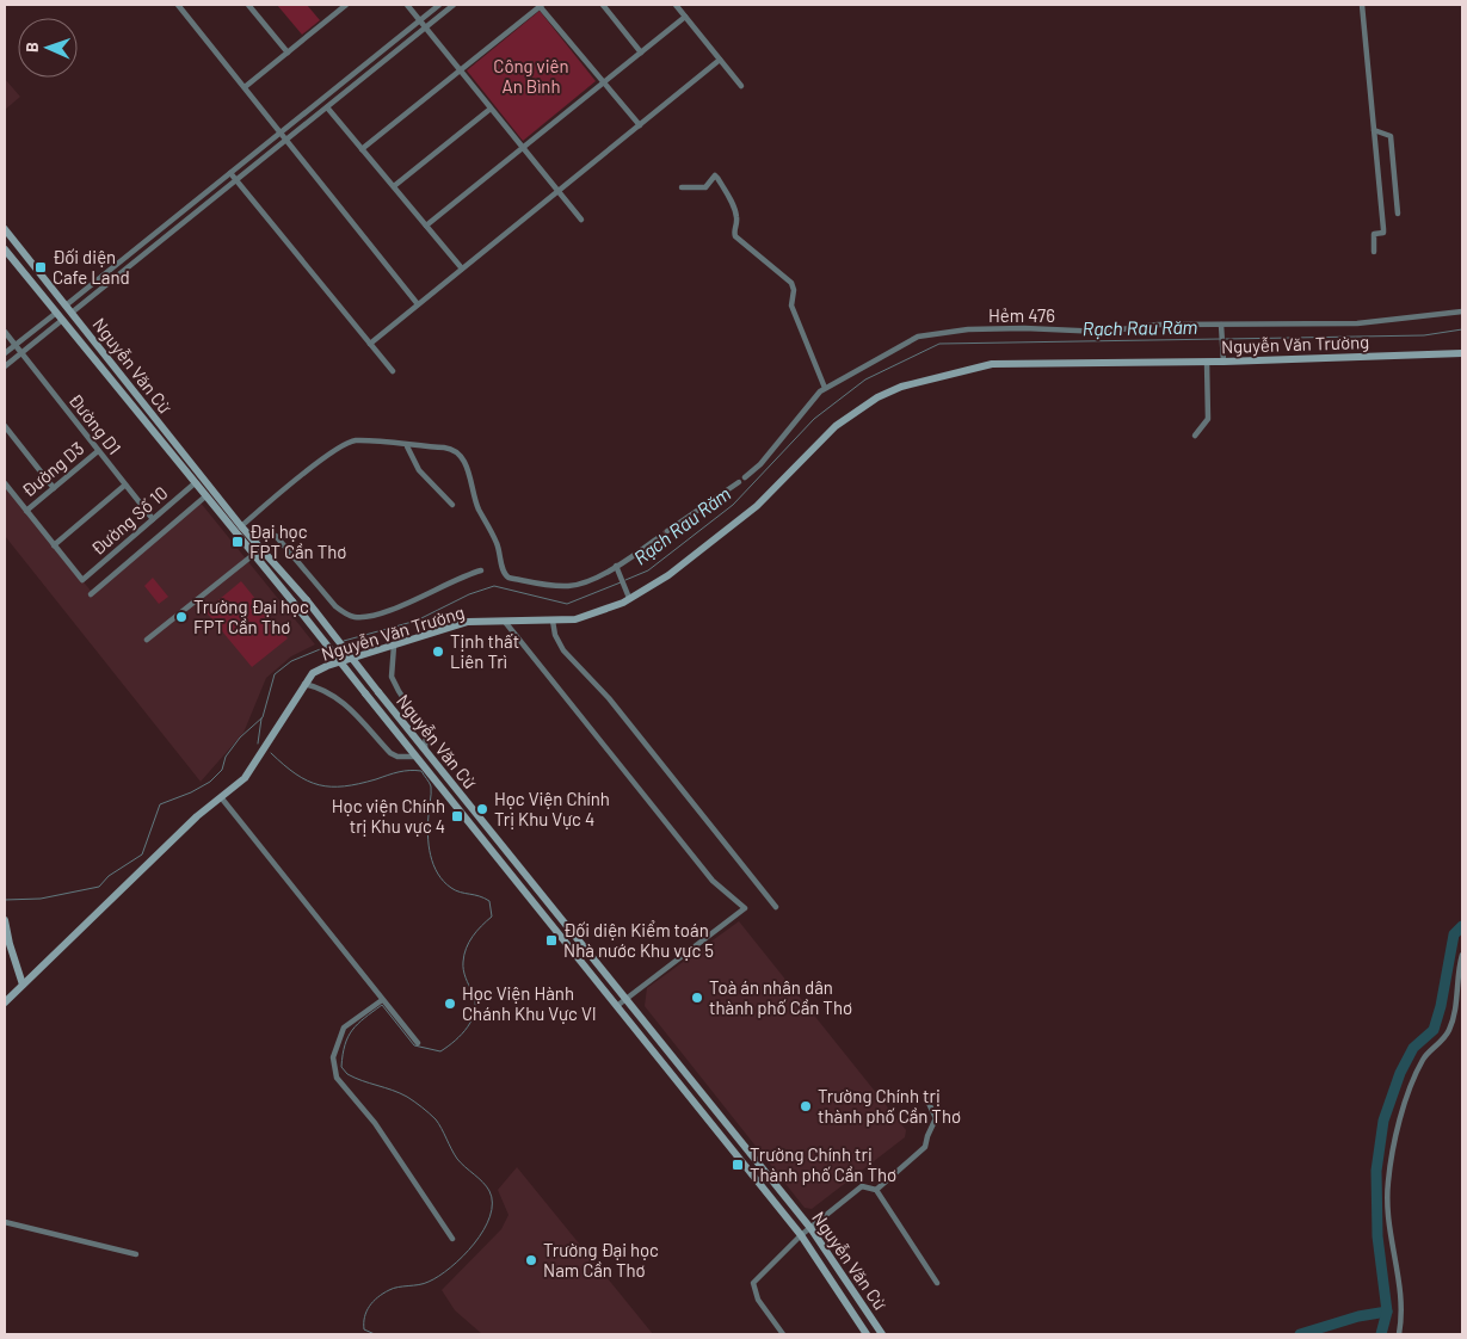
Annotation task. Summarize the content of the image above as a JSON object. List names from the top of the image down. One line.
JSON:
{"streets":{"main road":["Nguyễn Văn Trường","Nguyễn Văn Cừ"],"street":["Hẻm 476","Đường D1","Đường D3","Đường Số 10"]},"crossings":[["Nguyễn Văn Cừ","Đường Số 10"],["Đường D1","Đường D3"],["Đường D1","Đường Số 10"]],"water":["Rạch Rau Răm"],"parks":["Công viên An Bình"],"places":{"transit":["Đối diện Cafe Land","Đại học FPT Cần Thơ","Học viện Chính trị Khu vực 4","Đối diện Kiểm toán Nhà nước Khu vực 5","Trường Chính trị Thành phố Cần Thơ"],"other":["Trường Đại học FPT Cần Thơ","Tịnh thất Liên Trì","Học Viện Chính Trị Khu Vực 4","Toà án nhân dân thành phố Cần Thơ","Học Viện Hành Chánh Khu Vực VI","Trường Chính trị thành phố Cần Thơ","Trường Đại học Nam Cần Thơ"]},"north":"left"}
